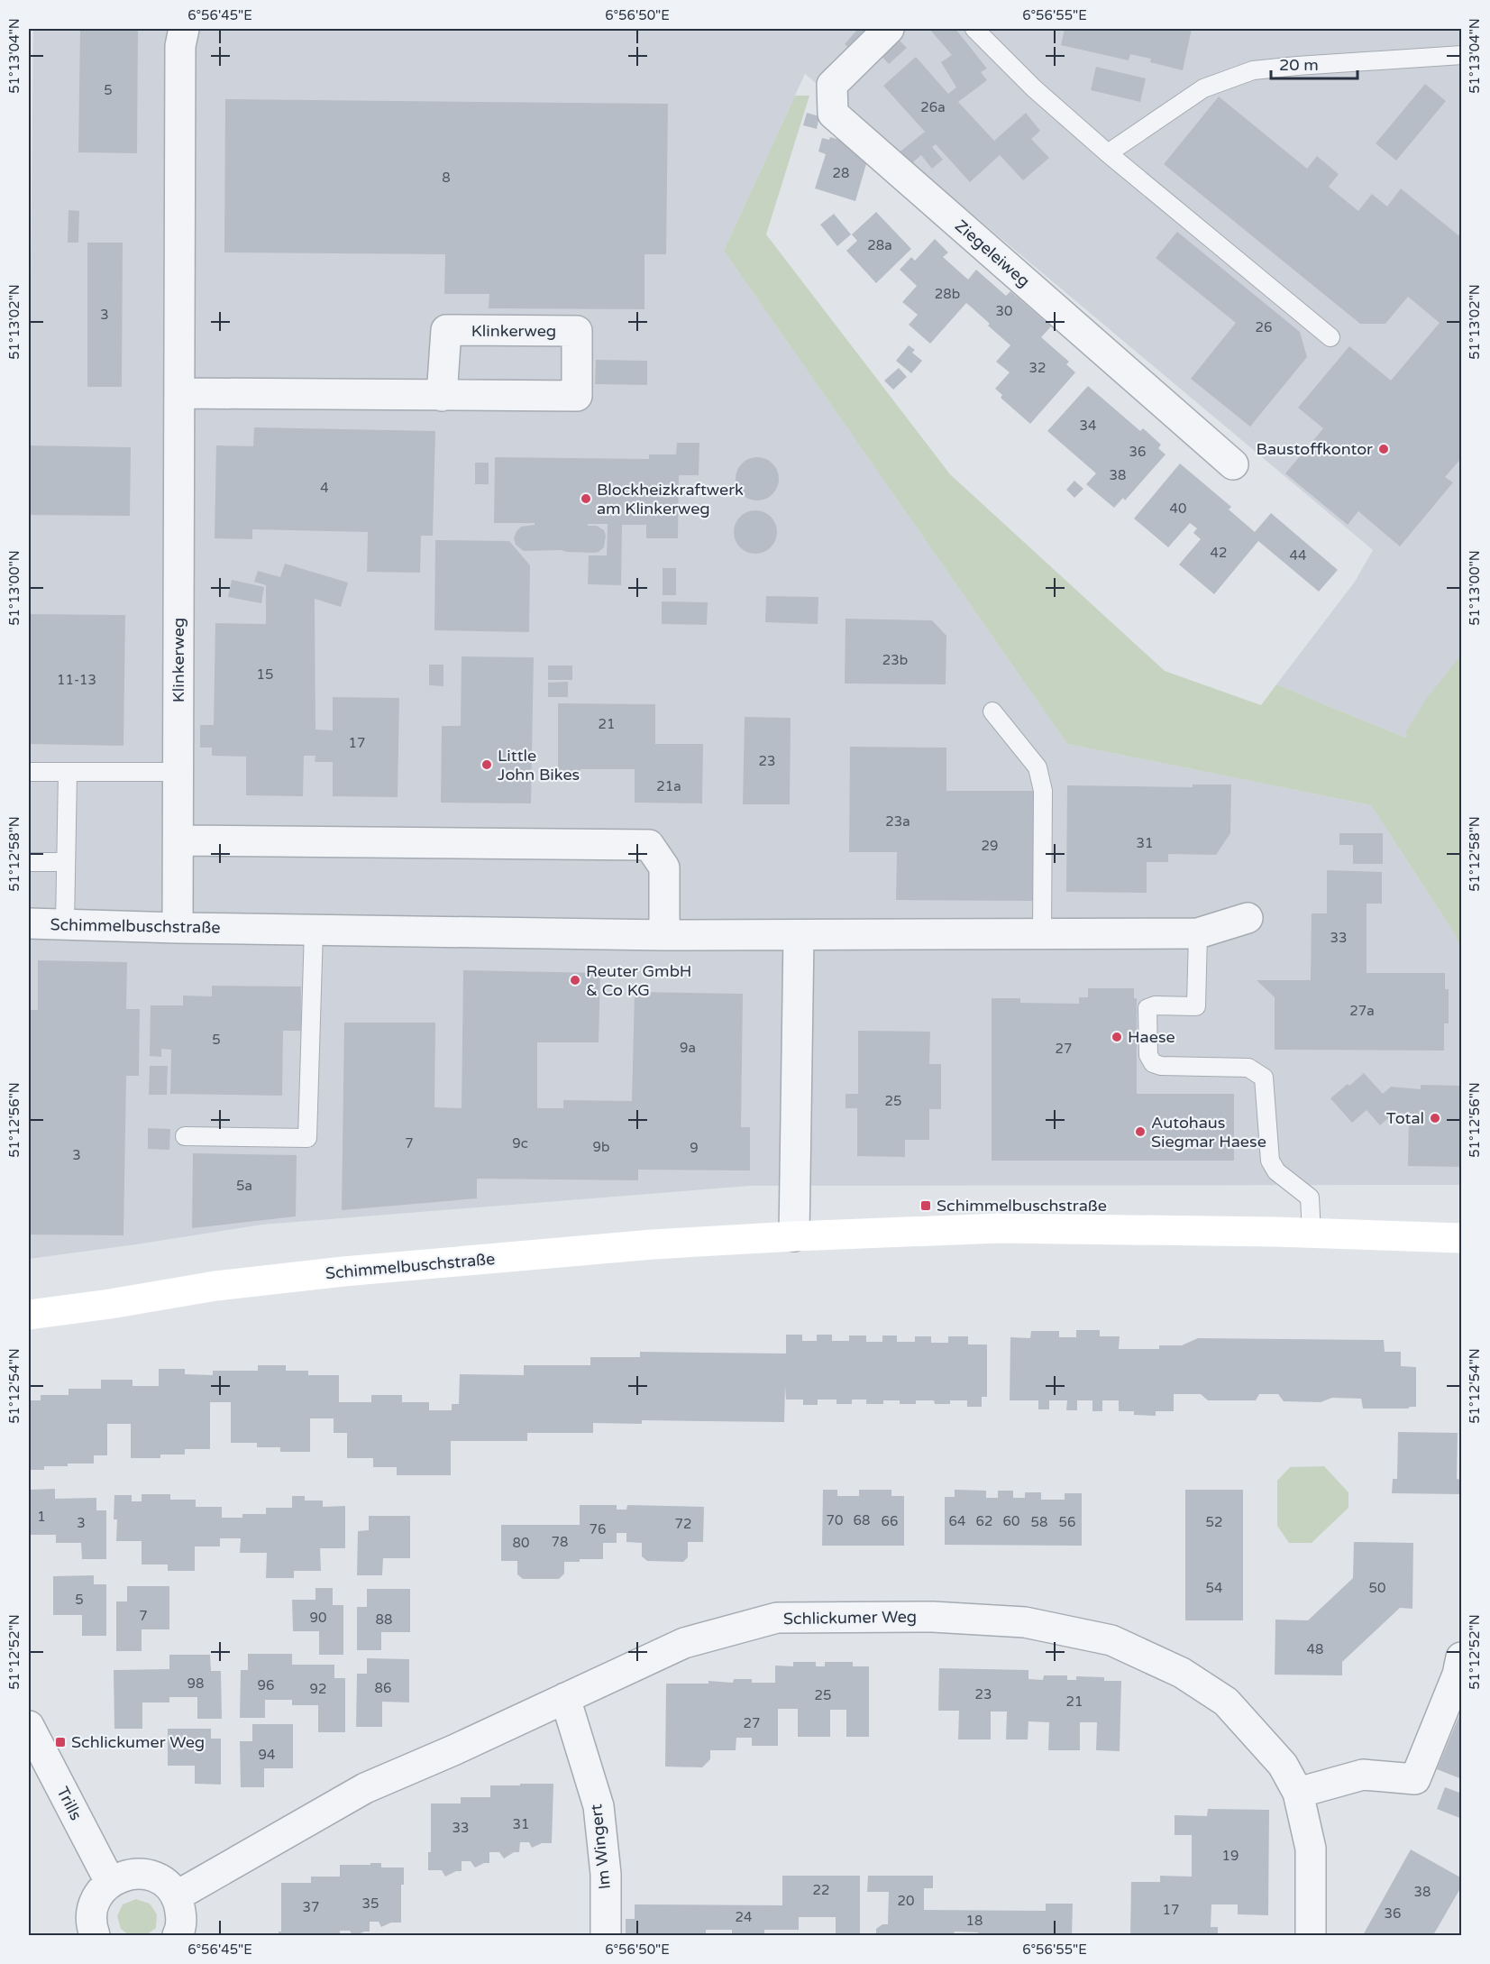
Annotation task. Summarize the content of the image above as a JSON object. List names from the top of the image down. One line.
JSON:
{"streets":{"main road":["Schimmelbuschstraße"],"street":["Ziegeleiweg","Klinkerweg","Schlickumer Weg","Trills","Im Wingert"]},"crossings":[["Klinkerweg","Schimmelbuschstraße"],["Schlickumer Weg","Im Wingert"]],"places":{"other":["Baustoffkontor","Blockheizkraftwerk am Klinkerweg","Little John Bikes","Reuter GmbH & Co KG","Haese","Total","Autohaus Siegmar Haese"],"transit":["Schimmelbuschstraße","Schlickumer Weg"]},"house_numbers":["5","26a","28","8","28a","28b","30","3","26","32","34","36","38","4","40","42","44","23b","15","11-13","21","17","23","21a","23a","31","29","33","27a","5","9a","27","25","7","9c","9b","9","3","5a","1","70","68","66","64","62","60","58","56","52","3","72","76","78","80","54","50","5","7","90","88","48","98","96","86","92","23","25","21","27","94","31","33","19","22","38","20","35","37","17","36","24","18"],"scale_bar":"20 m","coordinates":["6°56'45\"E","6°56'50\"E","6°56'55\"E","51°13'04\"N","51°13'02\"N","51°13'00\"N","51°12'58\"N","51°12'56\"N","51°12'54\"N","51°12'52\"N"]}
